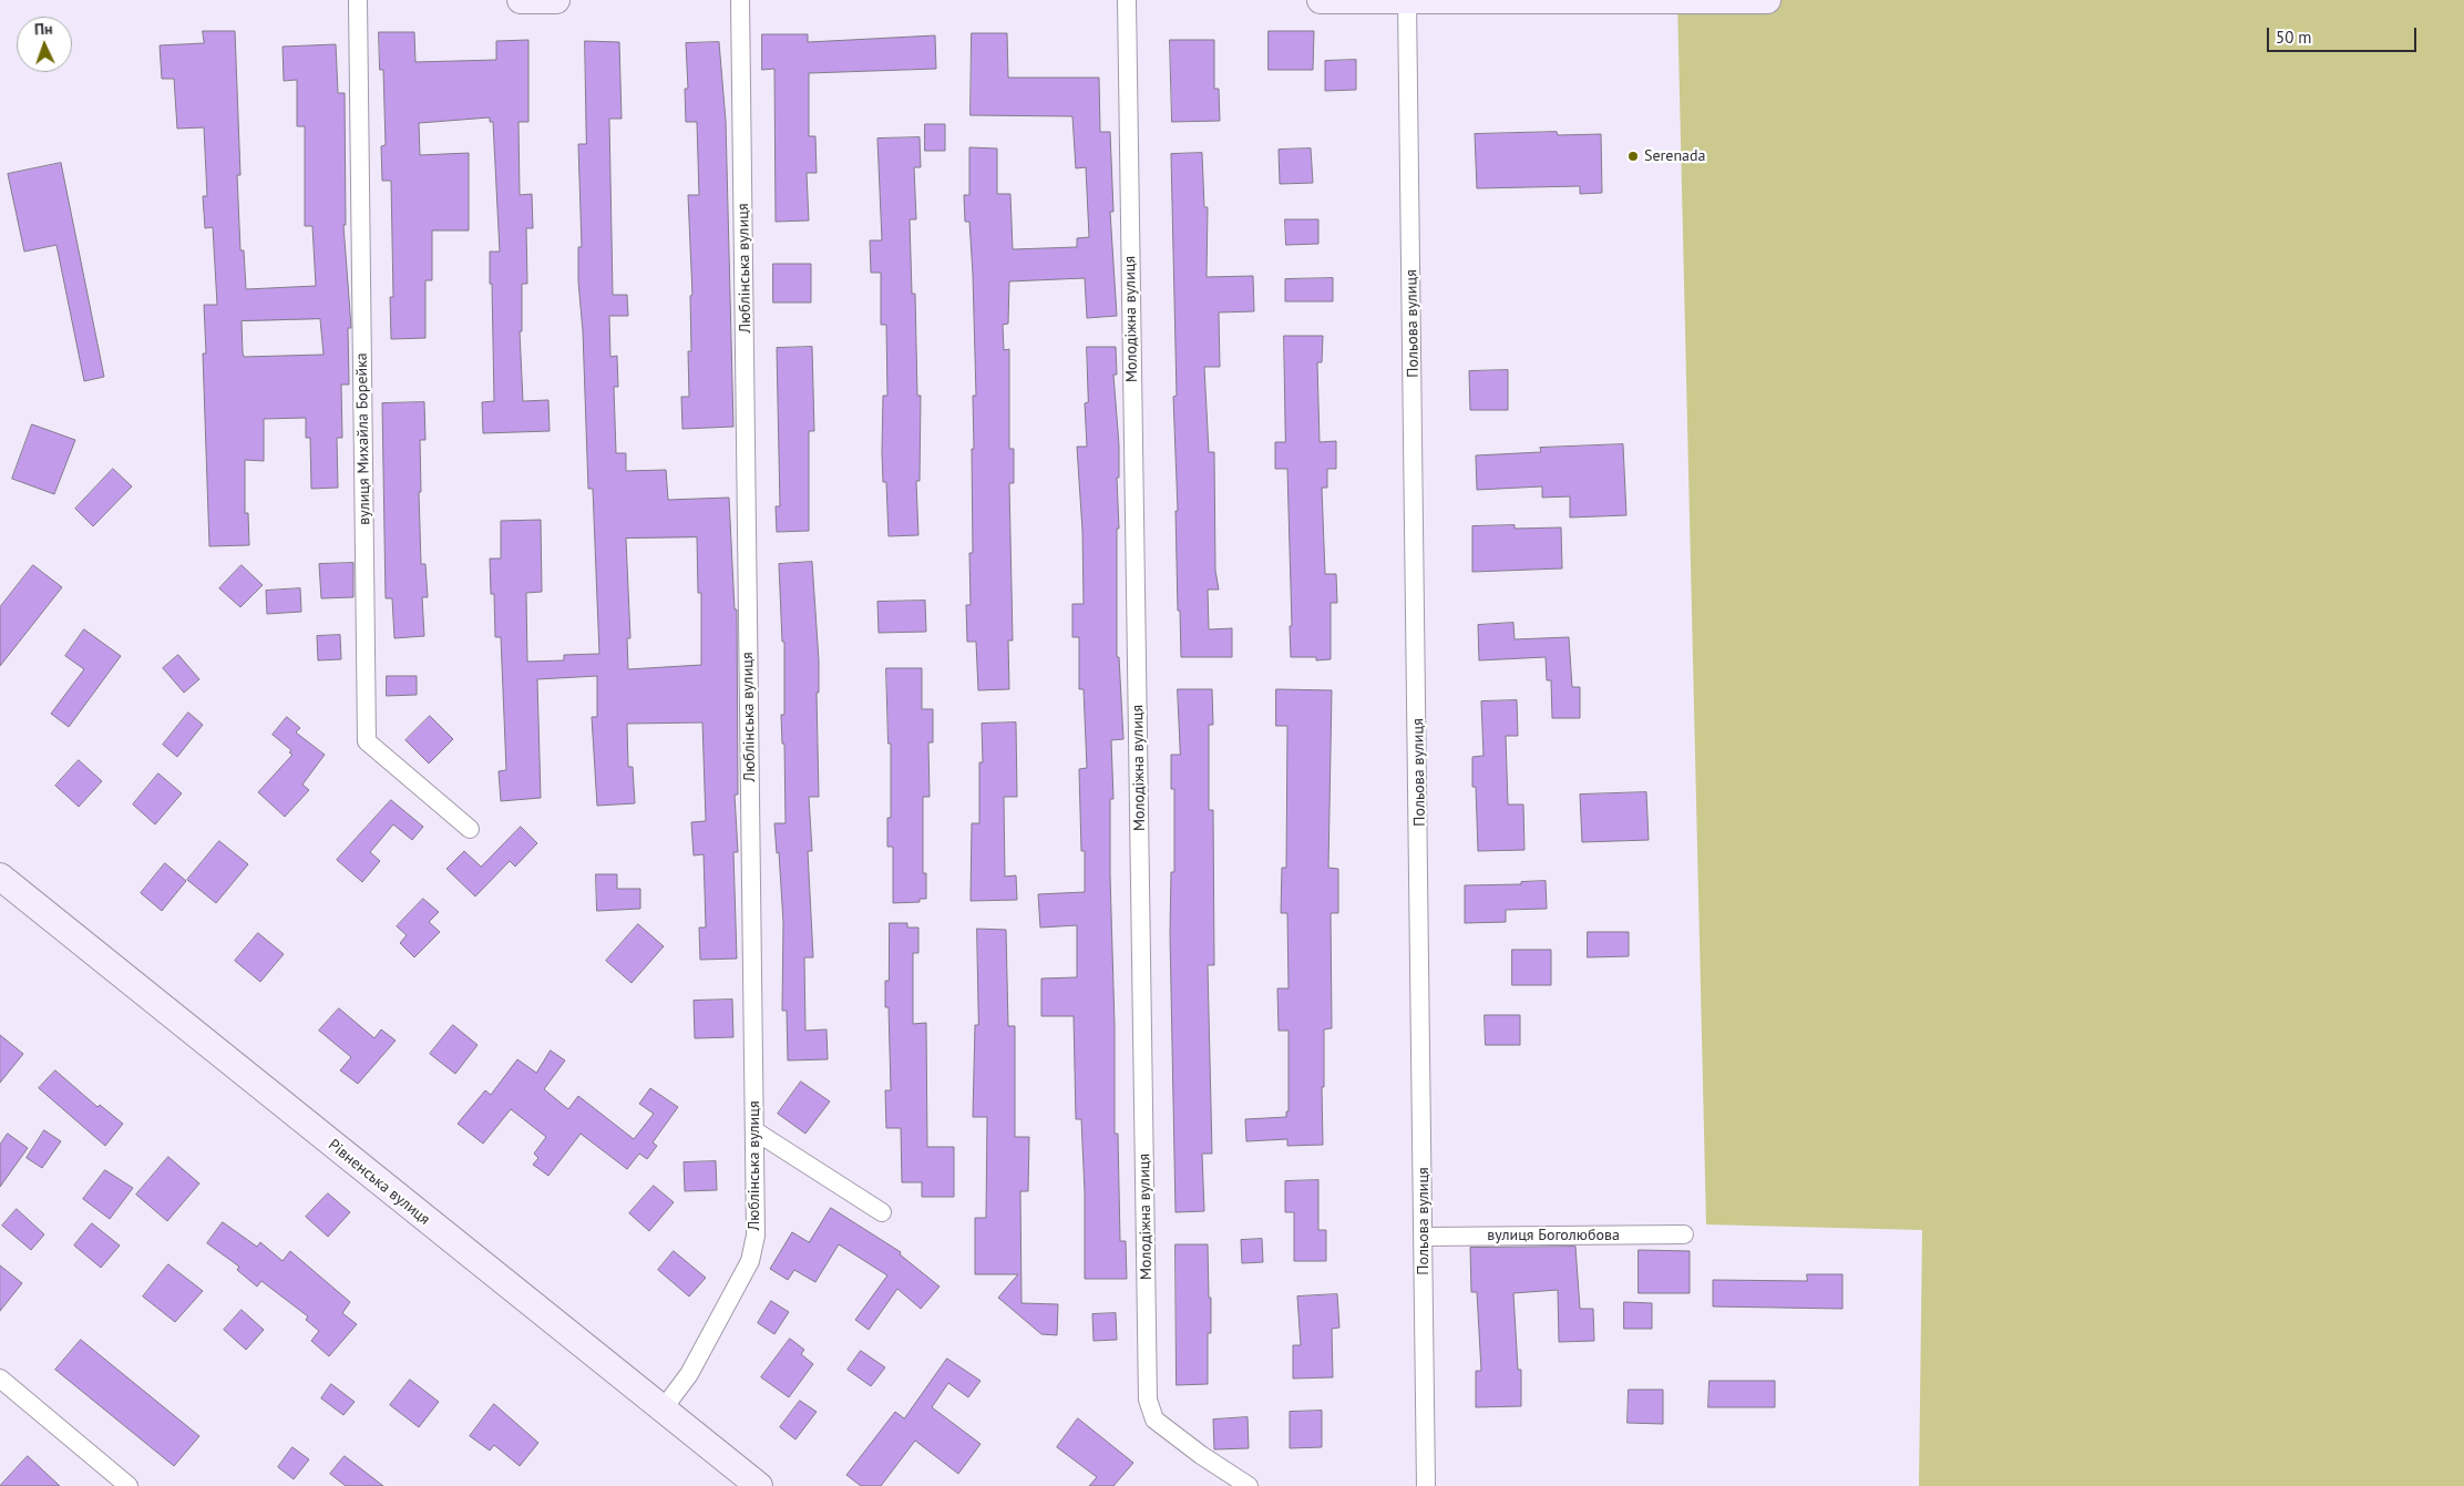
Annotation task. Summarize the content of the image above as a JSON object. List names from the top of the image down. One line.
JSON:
{"streets":{"main road":["Рівненська вулиця"],"street":["Люблінська вулиця","Молодіжна вулиця","Польова вулиця","вулиця Михайла Борейка","вулиця Боголюбова"]},"crossings":[["Люблінська вулиця","Рівненська вулиця"],["Польова вулиця","вулиця Боголюбова"]],"places":["Serenada"],"scale_bar":"50 m","north":"top"}
